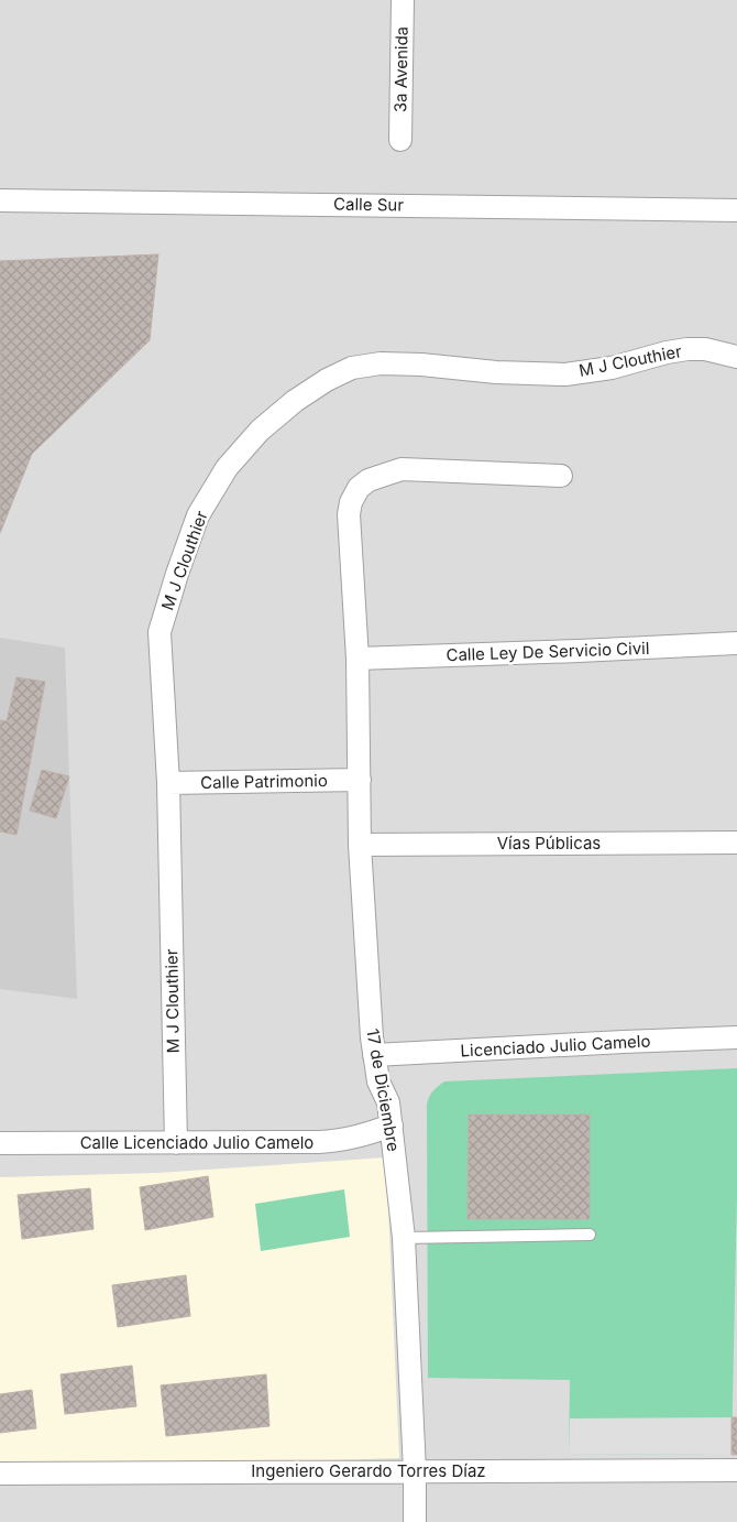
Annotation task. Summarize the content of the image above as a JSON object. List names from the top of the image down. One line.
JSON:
{"streets":{"street":["3a Avenida","Calle Sur","M J Clouthier","Calle Ley De Servicio Civil","Calle Patrimonio","Vías Públicas","Licenciado Julio Camelo","17 de Diciembre","Calle Licenciado Julio Camelo","Ingeniero Gerardo Torres Díaz"]},"crossings":[["M J Clouthier","Calle Patrimonio"],["M J Clouthier","Calle Licenciado Julio Camelo"],["Calle Ley De Servicio Civil","17 de Diciembre"],["Calle Patrimonio","17 de Diciembre"],["Vías Públicas","17 de Diciembre"],["Licenciado Julio Camelo","17 de Diciembre"],["17 de Diciembre","Calle Licenciado Julio Camelo"],["17 de Diciembre","Ingeniero Gerardo Torres Díaz"]]}
